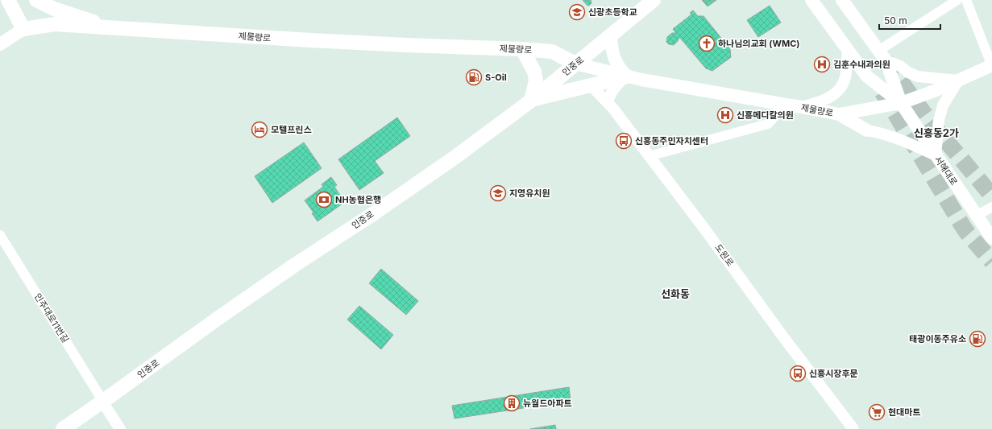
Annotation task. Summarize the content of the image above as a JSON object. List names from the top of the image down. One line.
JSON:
{"streets":{"main road":["제물량로","인중로","서해대로"],"street":["도원로","인주대로11번길"]},"crossings":[["제물량로","인중로"],["제물량로","서해대로"],["인중로","인주대로11번길"]],"districts":["신흥동2가","선화동"],"places":{"school or university":["신광초등학교","지영유치원"],"church":["하나님의교회 (WMC)"],"hospital":["김훈수내과의원","신흥메디칼의원"],"fuel station":["S-Oil","태광이동주유소"],"hotel":["모텔프린스"],"bus stop":["신흥동주민자치센터","신흥시장후문"],"bank":["NH농협은행"],"building":["뉴월드아파트"],"supermarket":["현대마트"]},"scale_bar":"50 m"}
